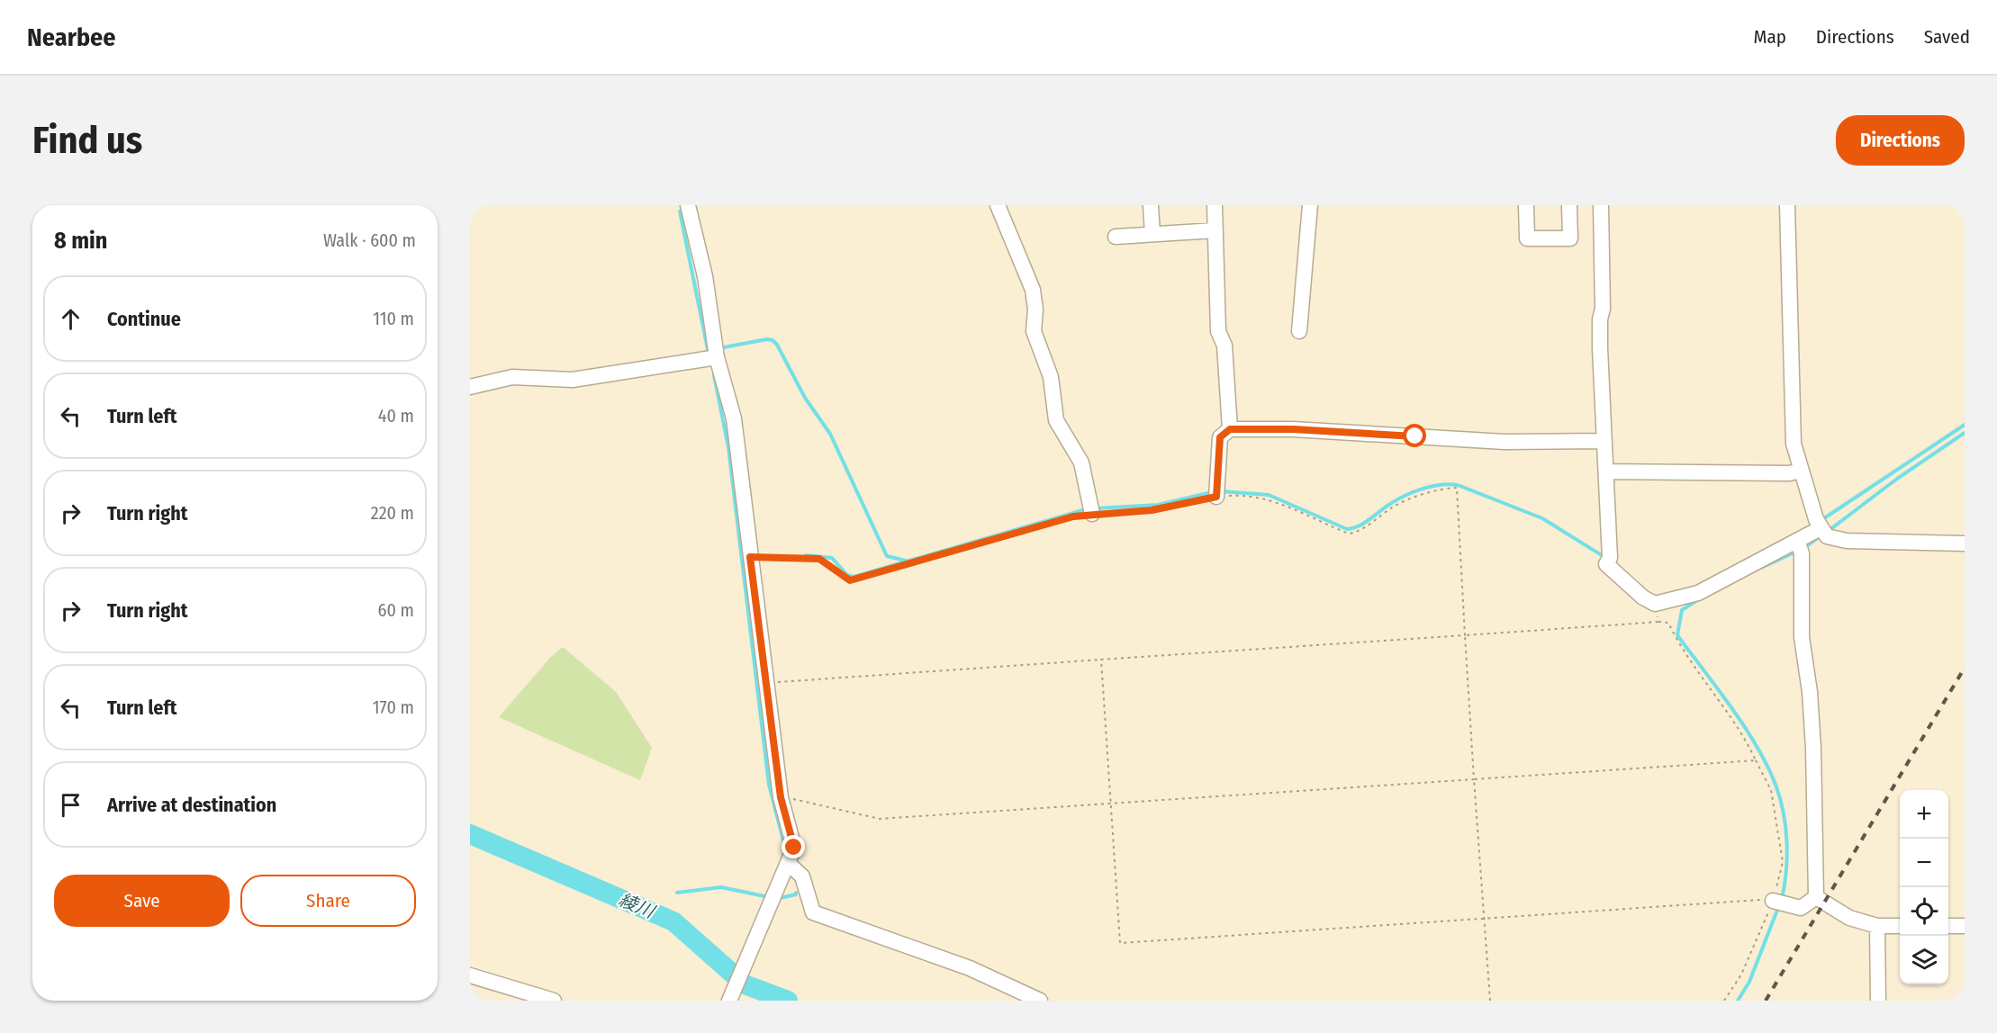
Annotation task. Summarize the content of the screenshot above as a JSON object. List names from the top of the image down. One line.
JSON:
{"water":["綾川"],"page":{"header":"Nearbee","nav":["Map","Directions","Saved"],"buttons":["Directions",["Save","Share"]],"title":"Find us","heading":["8 min","Walk · 600 m"],"list":[["Continue","110 m"],["Turn left","40 m"],["Turn right","220 m"],["Turn right","60 m"],["Turn left","170 m"],"Arrive at destination"],"map_buttons":["+","−"]}}
